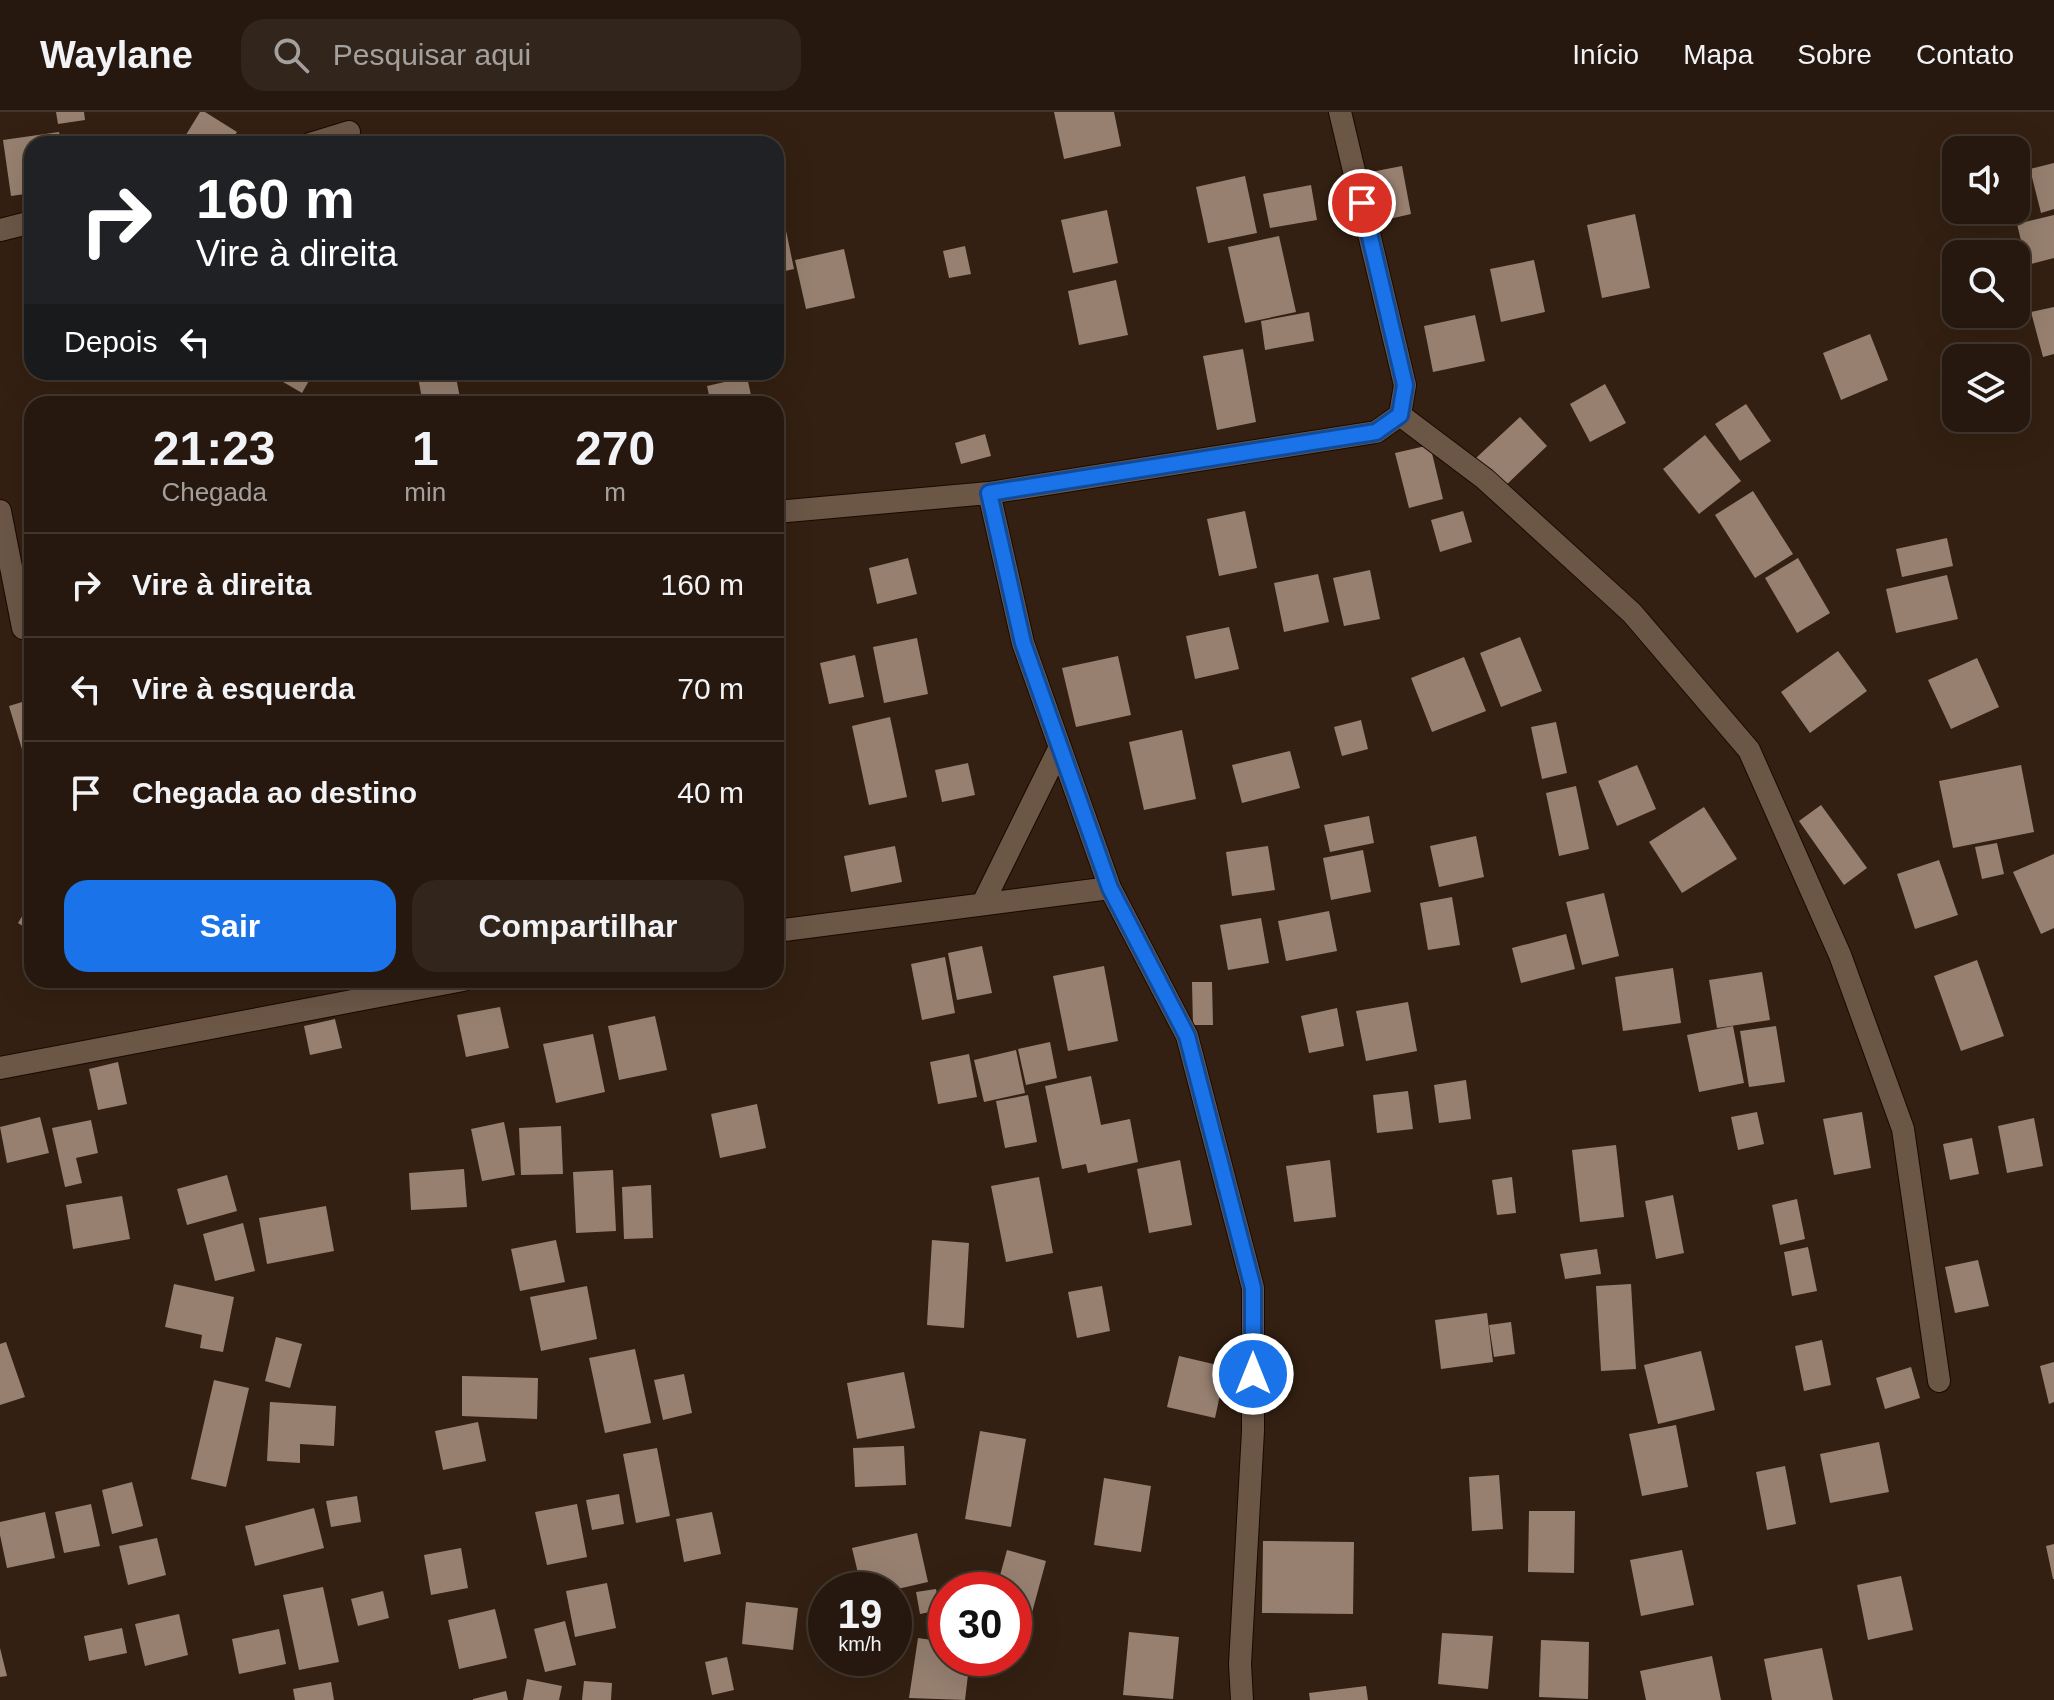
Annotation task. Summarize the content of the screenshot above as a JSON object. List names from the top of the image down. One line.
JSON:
{"page":{"header":"Waylane","search":"Pesquisar aqui","nav":["Início","Mapa","Sobre","Contato"],"turn":["160 m","Vire à direita"],"then":"Depois","eta":["21:23","Chegada","1","min","270","m"],"list":[{"name":"Vire à direita","value":"160 m"},{"name":"Vire à esquerda","value":"70 m"},{"name":"Chegada ao destino","value":"40 m"}],"buttons":["Sair","Compartilhar"],"speed":"19 km/h","limit":"30"}}
